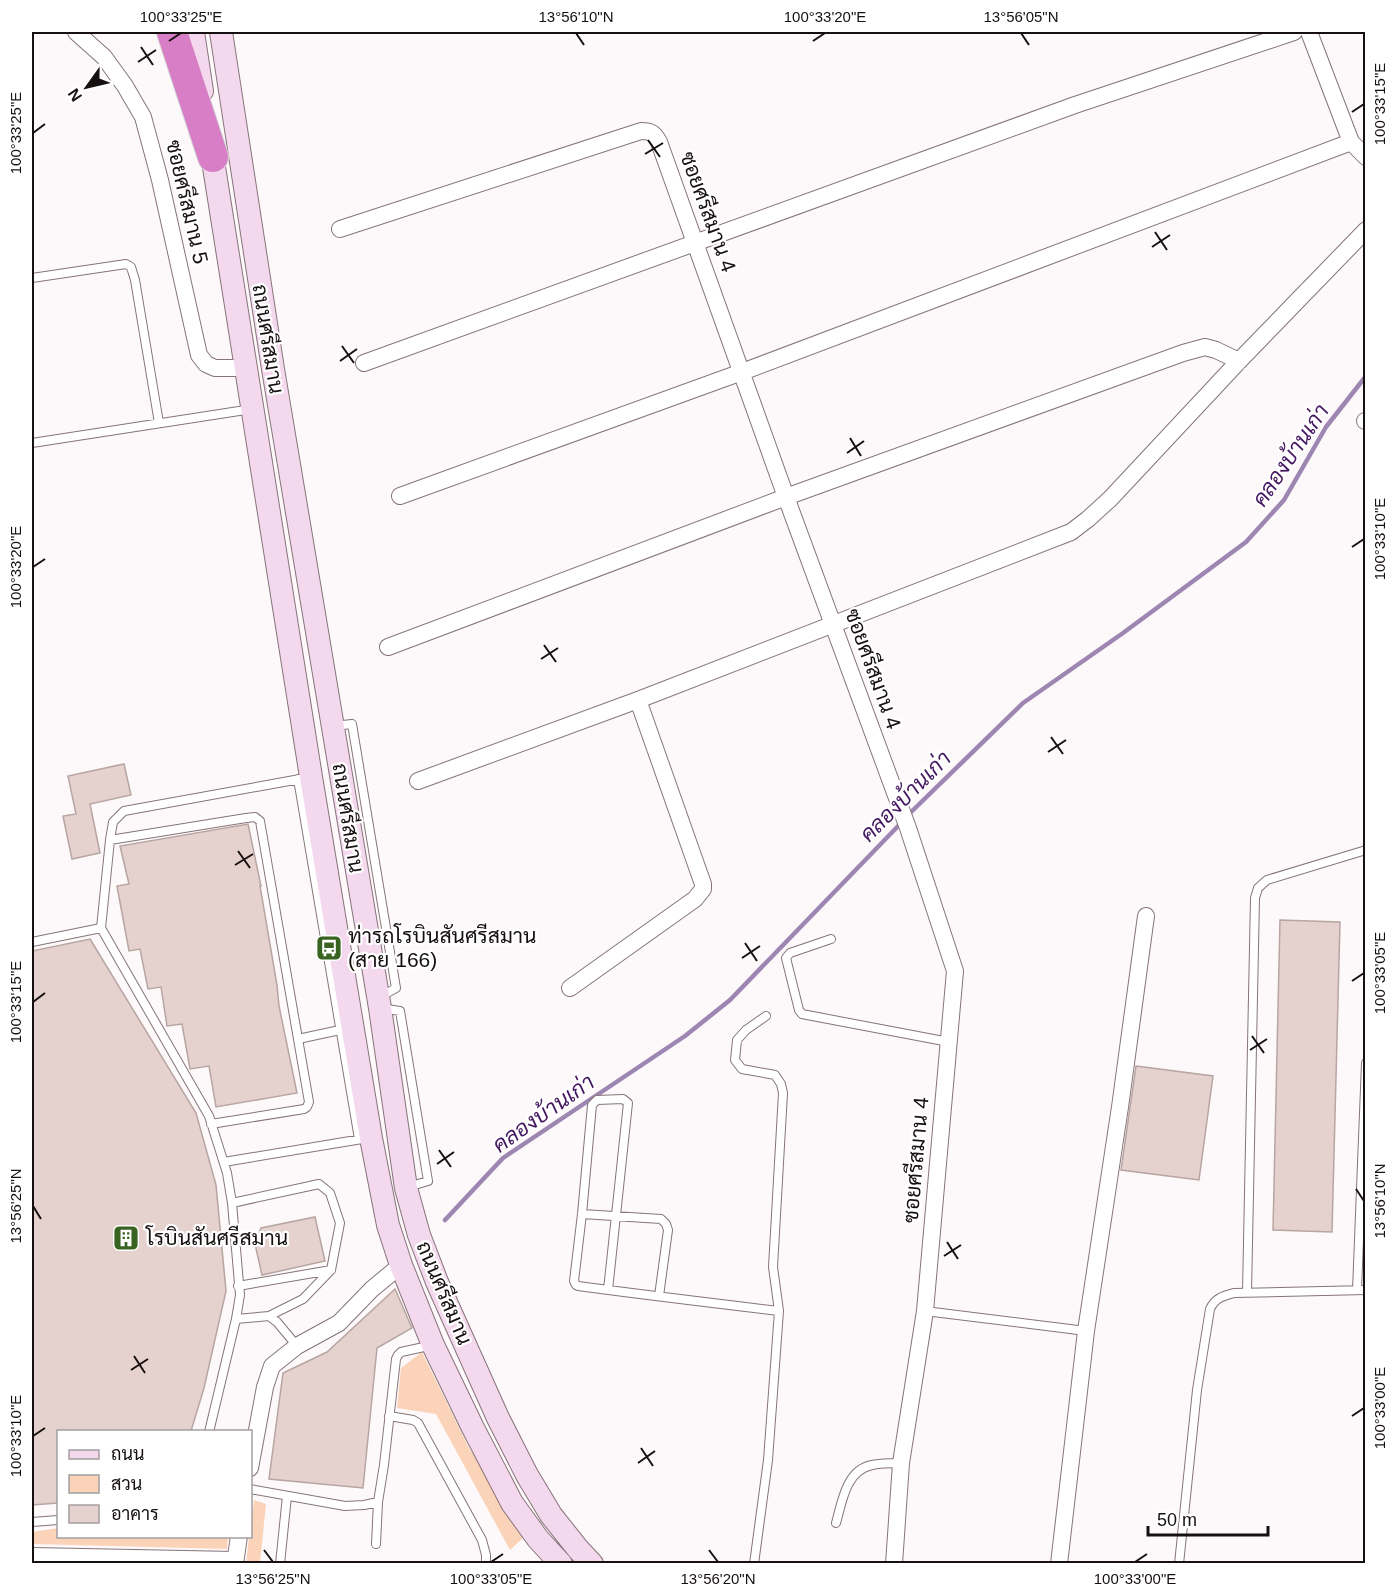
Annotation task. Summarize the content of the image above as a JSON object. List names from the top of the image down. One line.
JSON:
{"streets":{"main road":["ถนนศรีสมาน"],"street":["ซอยศรีสมาน 5","ซอยศรีสมาน 4"]},"crossings":[["ซอยศรีสมาน 5","ถนนศรีสมาน"]],"water":["คลองบ้านเก่า"],"places":{"bus stop":["ท่ารถโรบินสันศรีสมาน (สาย 166)"],"building":["โรบินสันศรีสมาน"]},"legend":["ถนน","สวน","อาคาร"],"scale_bar":"50 m","north":"bottom left","coordinates":["100°33'25\"E","13°56'10\"N","100°33'20\"E","13°56'05\"N","100°33'15\"E","100°33'10\"E","100°33'05\"E","13°56'25\"N","100°33'00\"E","13°56'20\"N"]}
